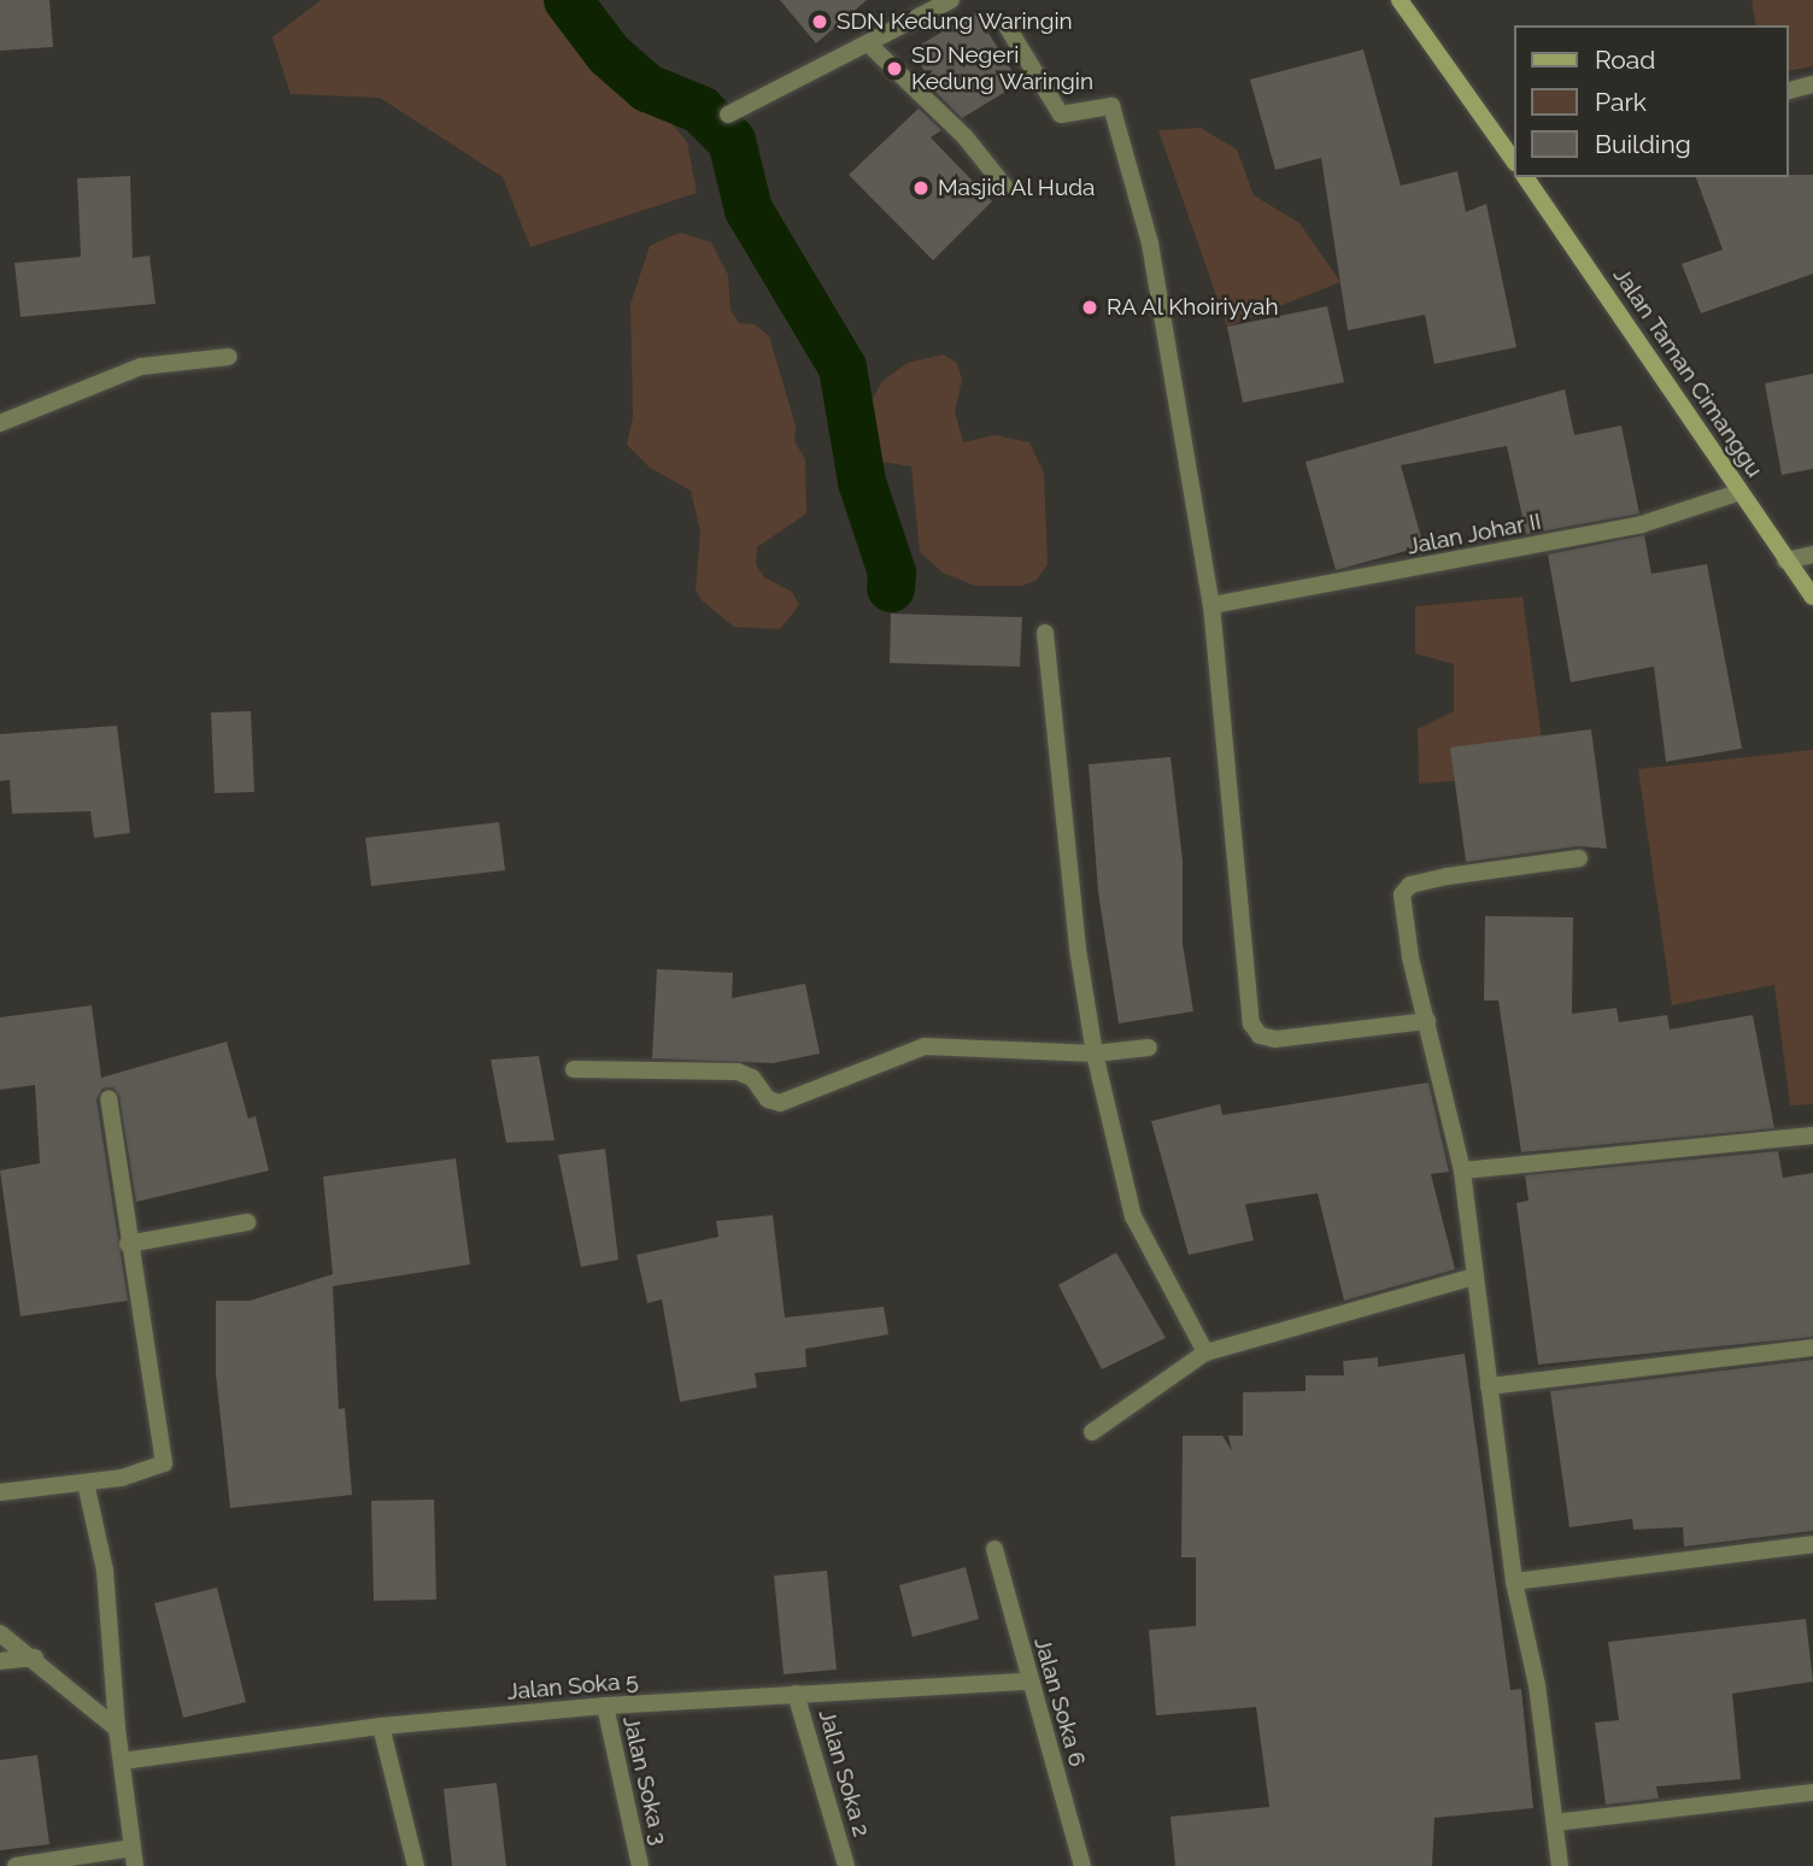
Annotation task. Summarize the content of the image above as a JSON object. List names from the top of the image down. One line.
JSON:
{"streets":{"street":["Jalan Taman Cimanggu","Jalan Johar II","Jalan Soka 5","Jalan Soka 6","Jalan Soka 2","Jalan Soka 3"]},"crossings":[["Jalan Taman Cimanggu","Jalan Johar II"],["Jalan Soka 5","Jalan Soka 6"],["Jalan Soka 5","Jalan Soka 2"],["Jalan Soka 5","Jalan Soka 3"]],"places":["SDN Kedung Waringin","SD Negeri Kedung Waringin","Masjid Al Huda","RA Al Khoiriyyah"],"legend":["Road","Park","Building"]}
